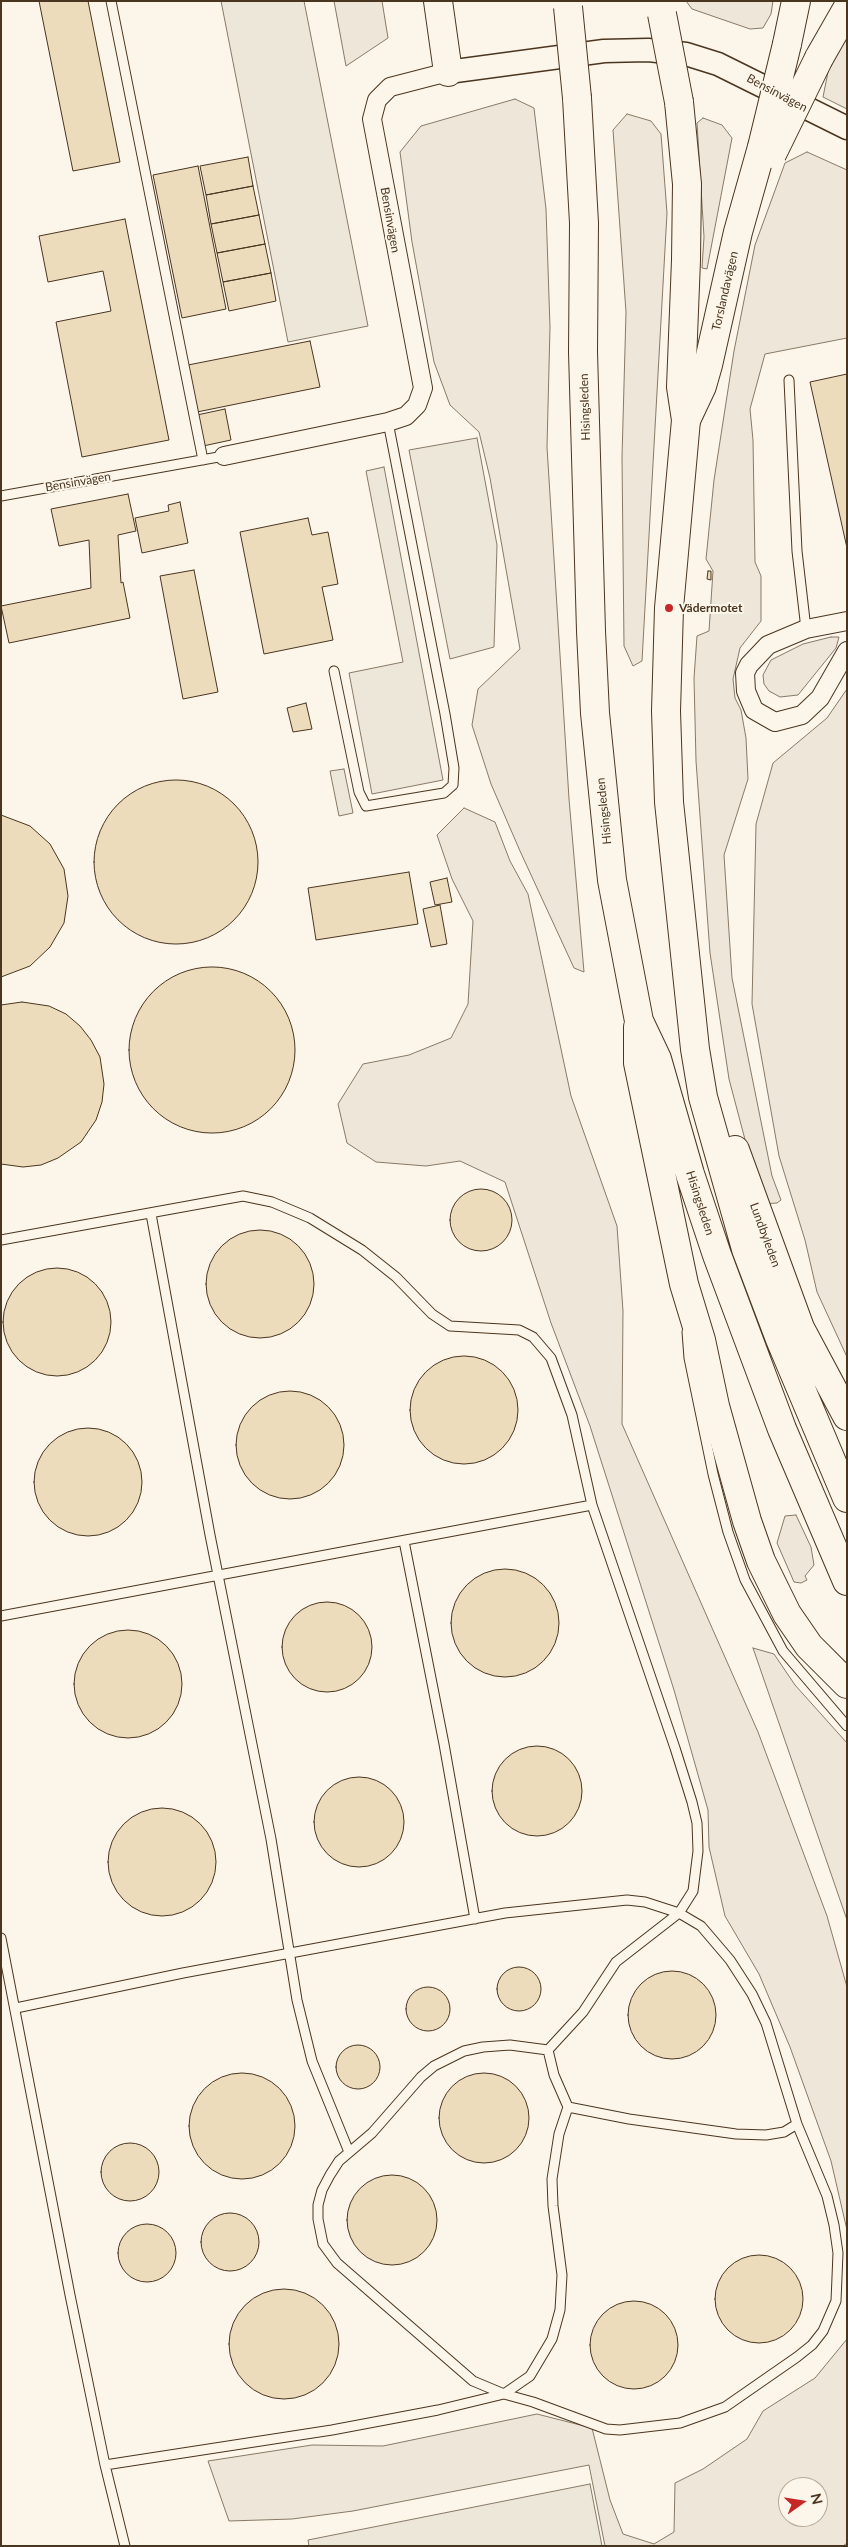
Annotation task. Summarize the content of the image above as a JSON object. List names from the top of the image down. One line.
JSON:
{"streets":{"main road":["Torslandavägen","Hisingsleden","Lundbyleden"],"street":["Bensinvägen"]},"places":["Vädermotet"],"north":"right"}
